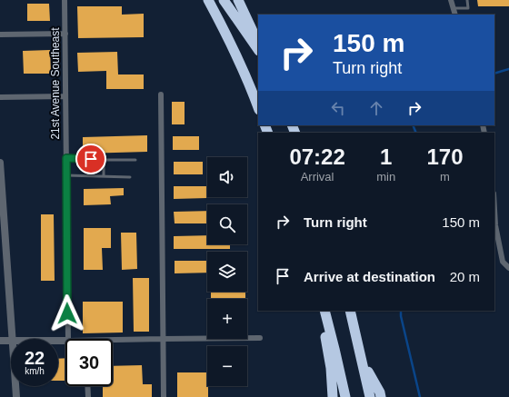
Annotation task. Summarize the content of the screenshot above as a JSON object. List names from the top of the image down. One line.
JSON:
{"streets":{"street":["21st Avenue Southeast"]},"page":{"turn":["150 m","Turn right"],"eta":["07:22","Arrival","1","min","170","m"],"map_buttons":["+","−"],"list":[{"name":"Turn right","value":"150 m"},{"name":"Arrive at destination","value":"20 m"}],"speed":"22 km/h","limit":"30"}}
